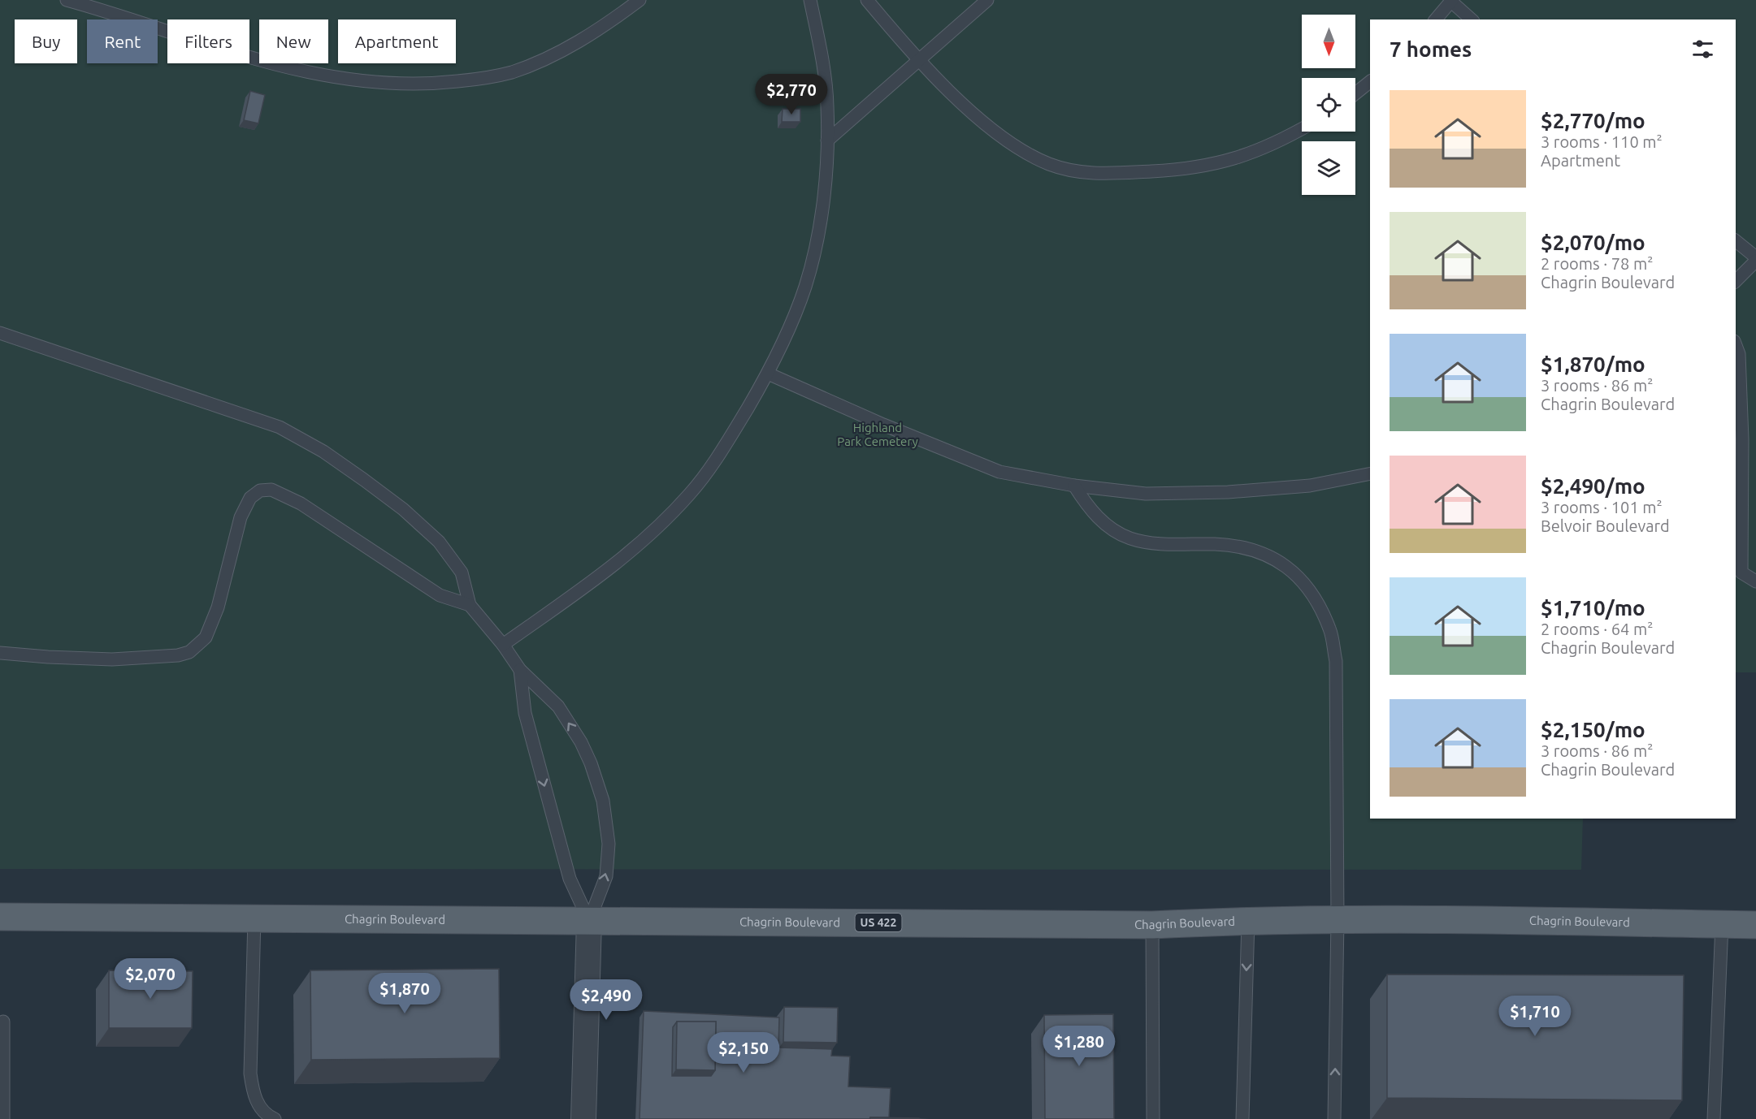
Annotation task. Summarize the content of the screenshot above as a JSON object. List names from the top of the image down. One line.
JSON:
{"streets":{"main road":["Chagrin Boulevard","US 422"]},"parks":["Highland Park Cemetery"],"north":"bottom","page":{"chip":["Buy","Rent","Filters","New","Apartment"],"heading":"7 homes","price":["$2,770","$2,070","$1,870","$2,490","$1,710","$1,280","$2,150"],"list":[{"name":"$2,770/mo","note":"3 rooms · 110 m² · Apartment"},{"name":"$2,070/mo","note":"2 rooms · 78 m² · Chagrin Boulevard"},{"name":"$1,870/mo","note":"3 rooms · 86 m² · Chagrin Boulevard"},{"name":"$2,490/mo","note":"3 rooms · 101 m² · Belvoir Boulevard"},{"name":"$1,710/mo","note":"2 rooms · 64 m² · Chagrin Boulevard"},{"name":"$2,150/mo","note":"3 rooms · 86 m² · Chagrin Boulevard"}]}}
